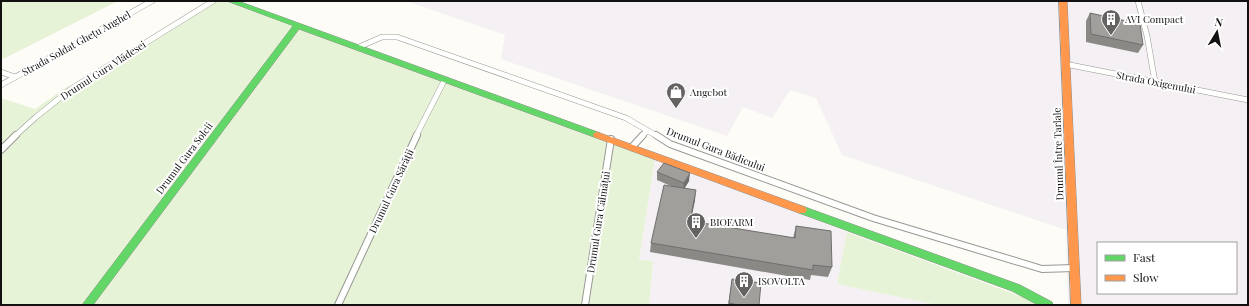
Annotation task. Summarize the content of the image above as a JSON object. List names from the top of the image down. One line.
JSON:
{"streets":{"street":["Strada Soldat Ghețu Anghel","Drumul Gura Vlădesei","Strada Oxigenului","Drumul Gura Bădicului","Drumul Între Tarlale","Drumul Gura Solcii","Drumul Gura Sărății","Drumul Gura Călmățui"]},"crossings":[["Strada Oxigenului","Drumul Între Tarlale"],["Drumul Gura Bădicului","Drumul Între Tarlale"]],"places":{"building":["AVI Compact","BIOFARM","ISOVOLTA"],"shop":["Angebot"]},"legend":["Fast","Slow"],"north":"top"}
